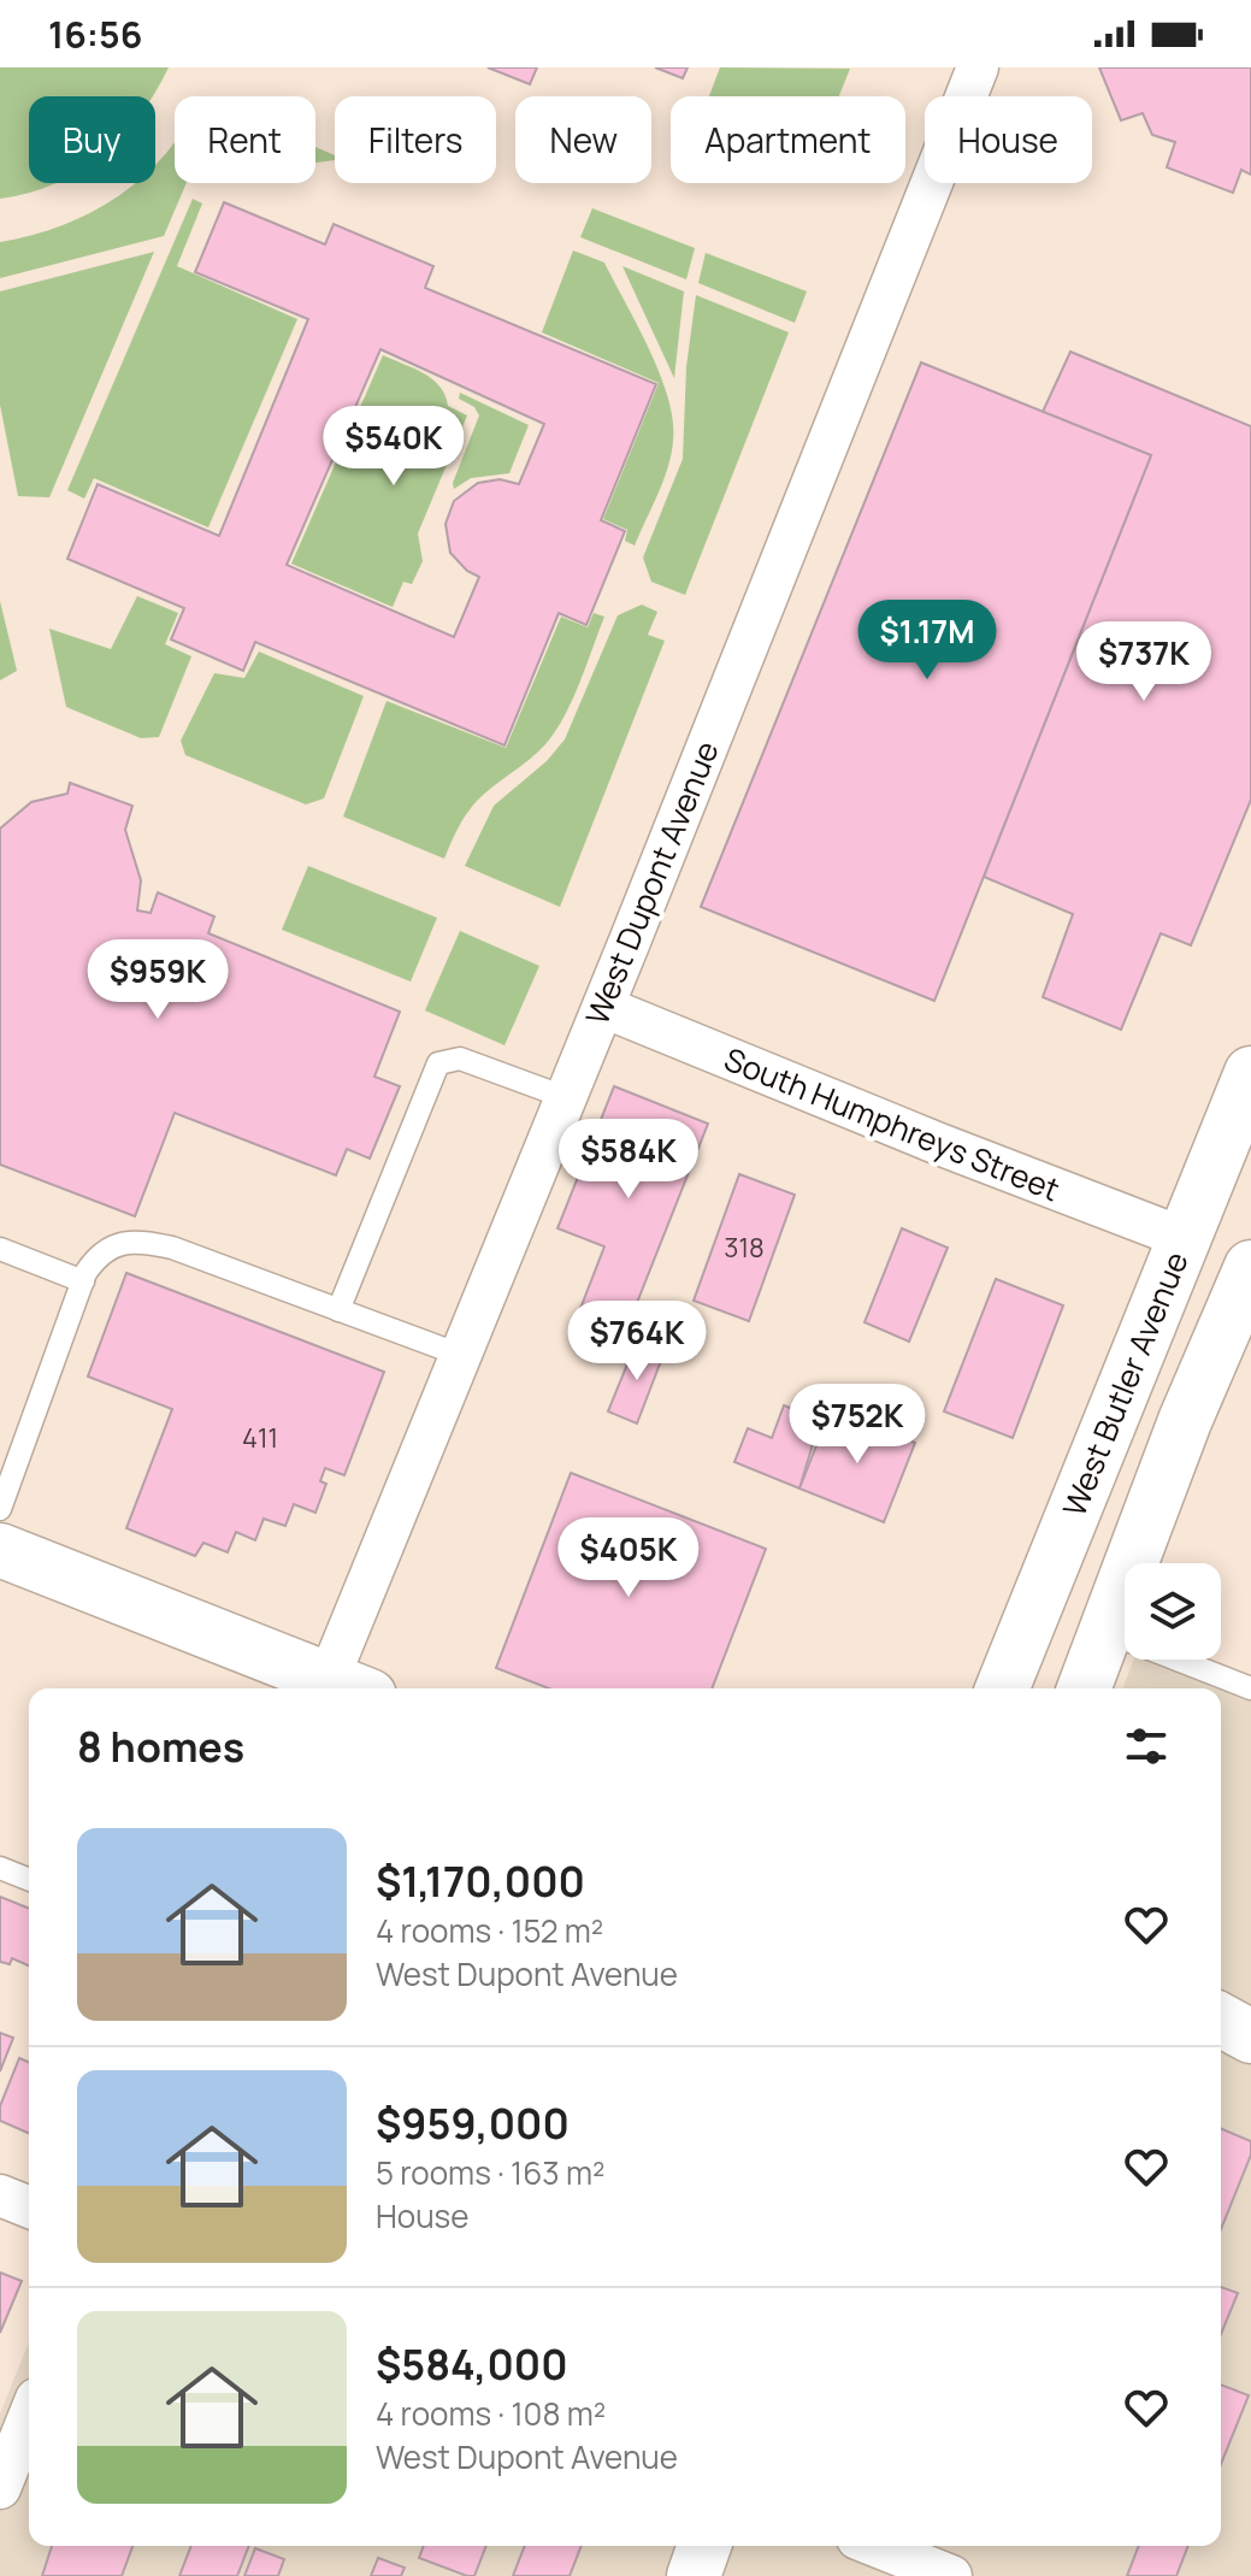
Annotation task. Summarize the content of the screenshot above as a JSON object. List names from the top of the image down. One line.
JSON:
{"streets":{"main road":["West Butler Avenue"],"street":["West Dupont Avenue","South Humphreys Street"]},"crossings":[["West Dupont Avenue","South Humphreys Street"],["South Humphreys Street","West Butler Avenue"]],"house_numbers":["318","411"],"page":{"status":"16:56","chip":["Buy","Rent","Filters","New","Apartment","House"],"price":["$540K","$1.17M","$737K","$959K","$584K","$764K","$752K","$405K"],"heading":"8 homes","list":[{"name":"$1,170,000","note":"4 rooms · 152 m² · West Dupont Avenue"},{"name":"$959,000","note":"5 rooms · 163 m² · House"},{"name":"$584,000","note":"4 rooms · 108 m² · West Dupont Avenue"}]}}
